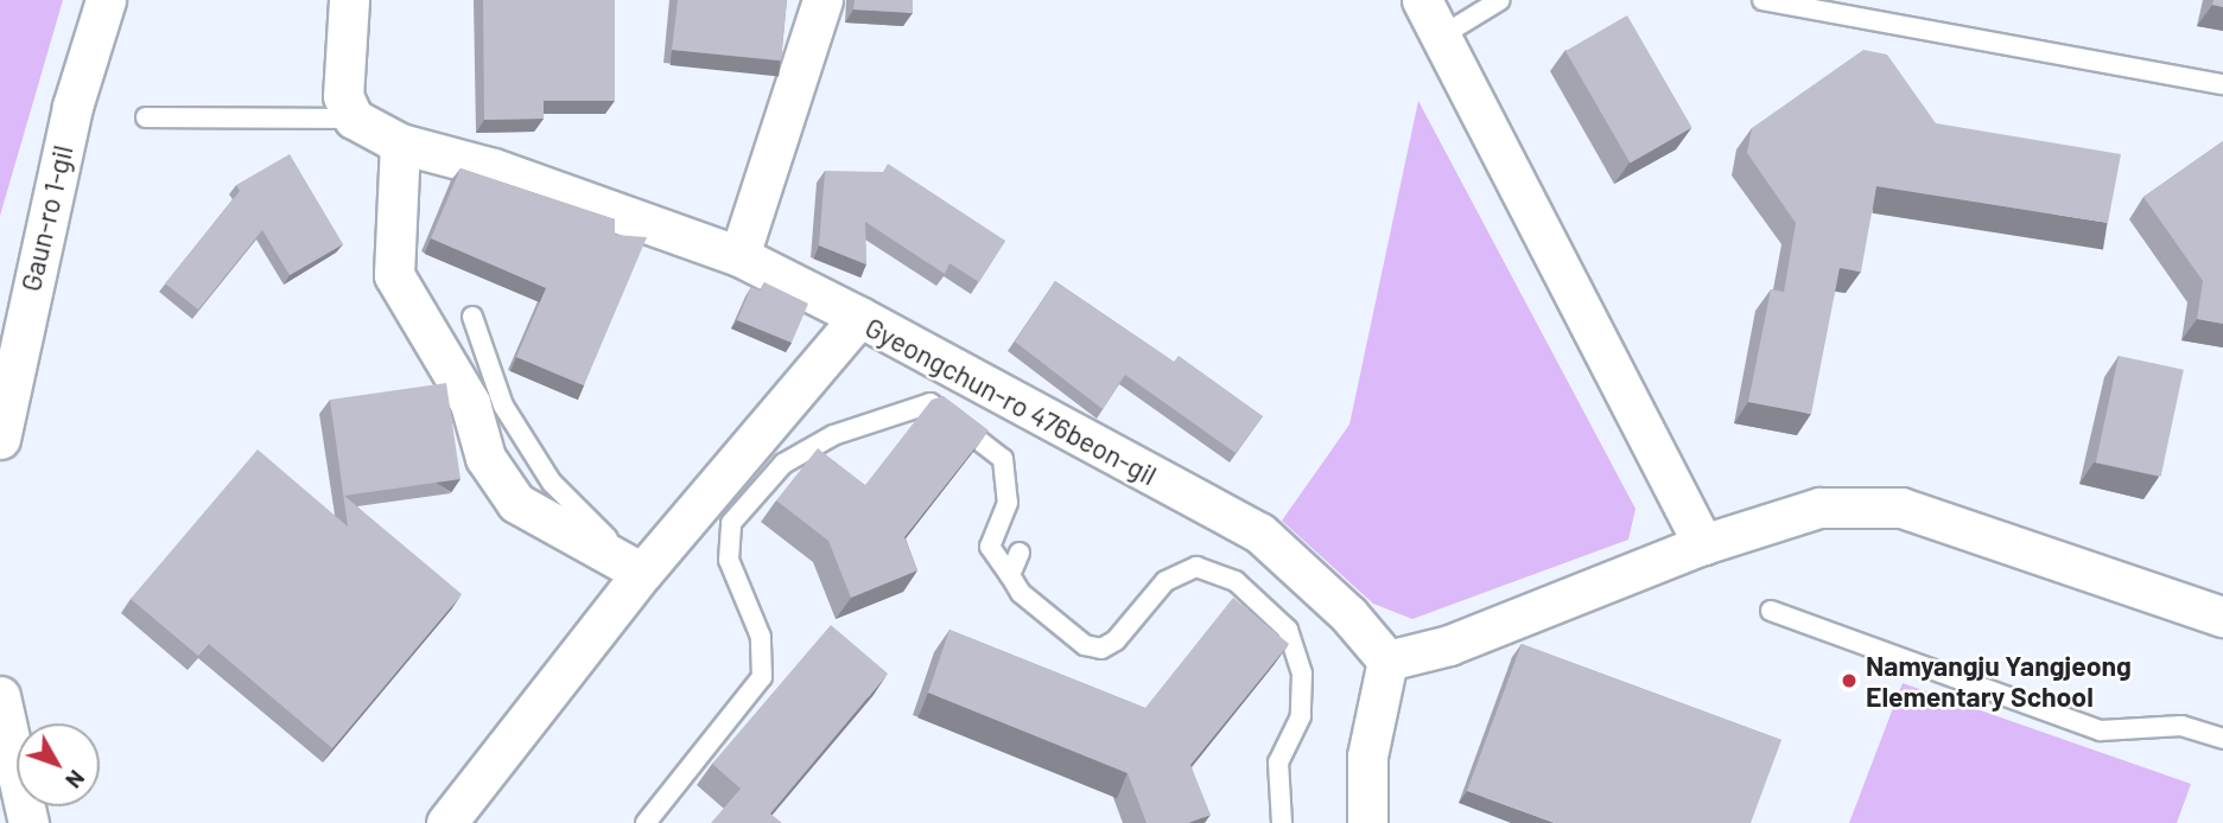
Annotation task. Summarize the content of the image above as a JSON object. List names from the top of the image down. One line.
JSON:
{"streets":{"street":["Gaun-ro 1-gil","Gyeongchun-ro 476beon-gil"]},"places":["Namyangju Yangjeong Elementary School"],"north":"bottom right"}
